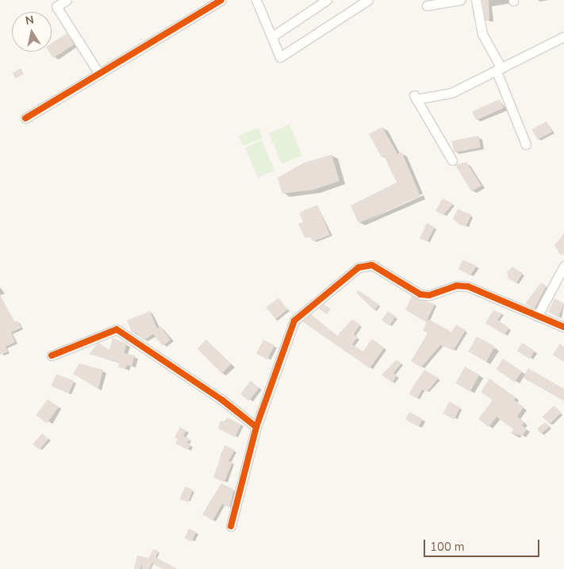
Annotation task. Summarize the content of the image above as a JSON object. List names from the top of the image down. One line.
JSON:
{"scale_bar":"100 m","north":"top"}
